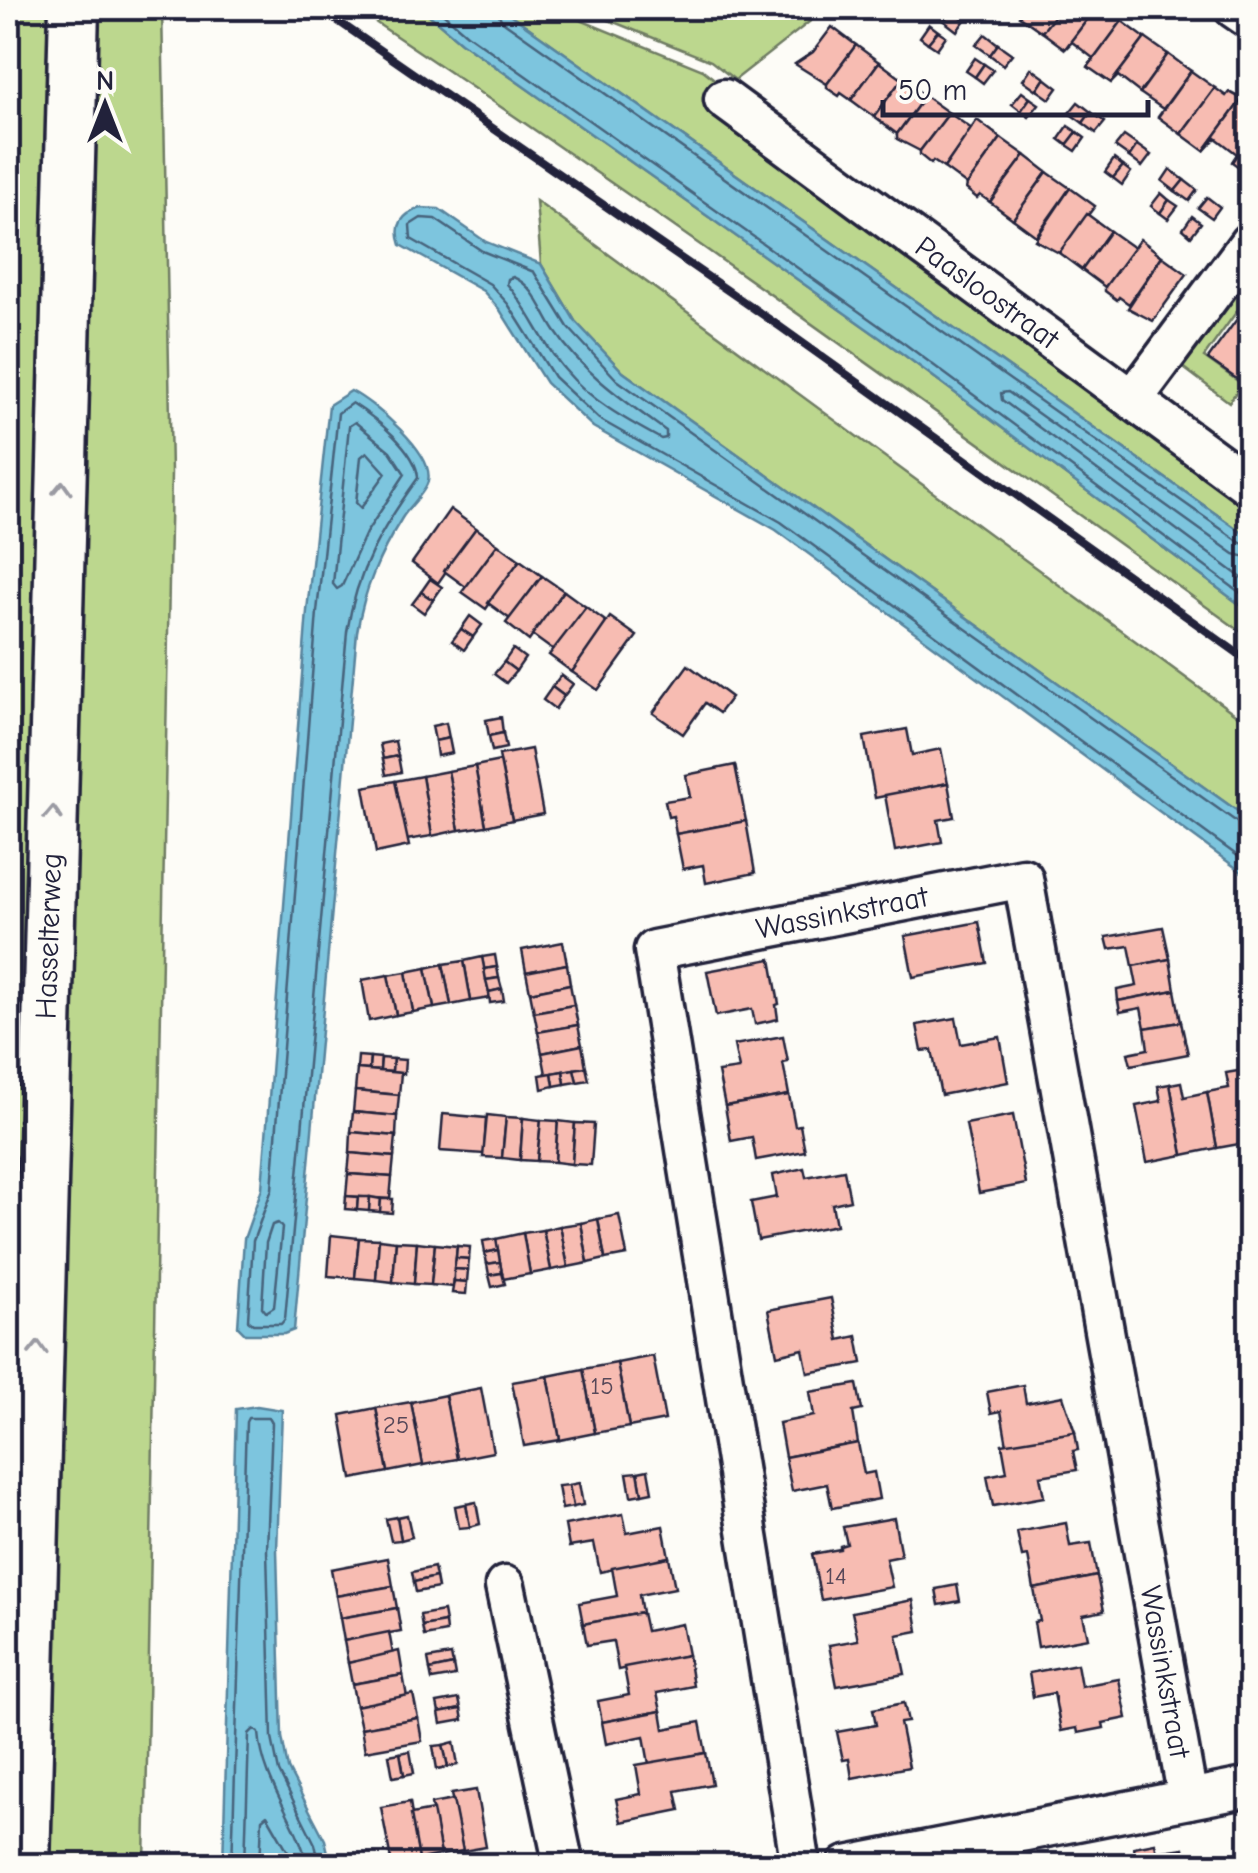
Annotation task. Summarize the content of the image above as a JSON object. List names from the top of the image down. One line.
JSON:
{"streets":{"main road":["Hasselterweg"],"street":["Paasloostraat","Wassinkstraat"]},"one_way":["Hasselterweg"],"house_numbers":["15","25","14"],"scale_bar":"50 m","north":"top"}
